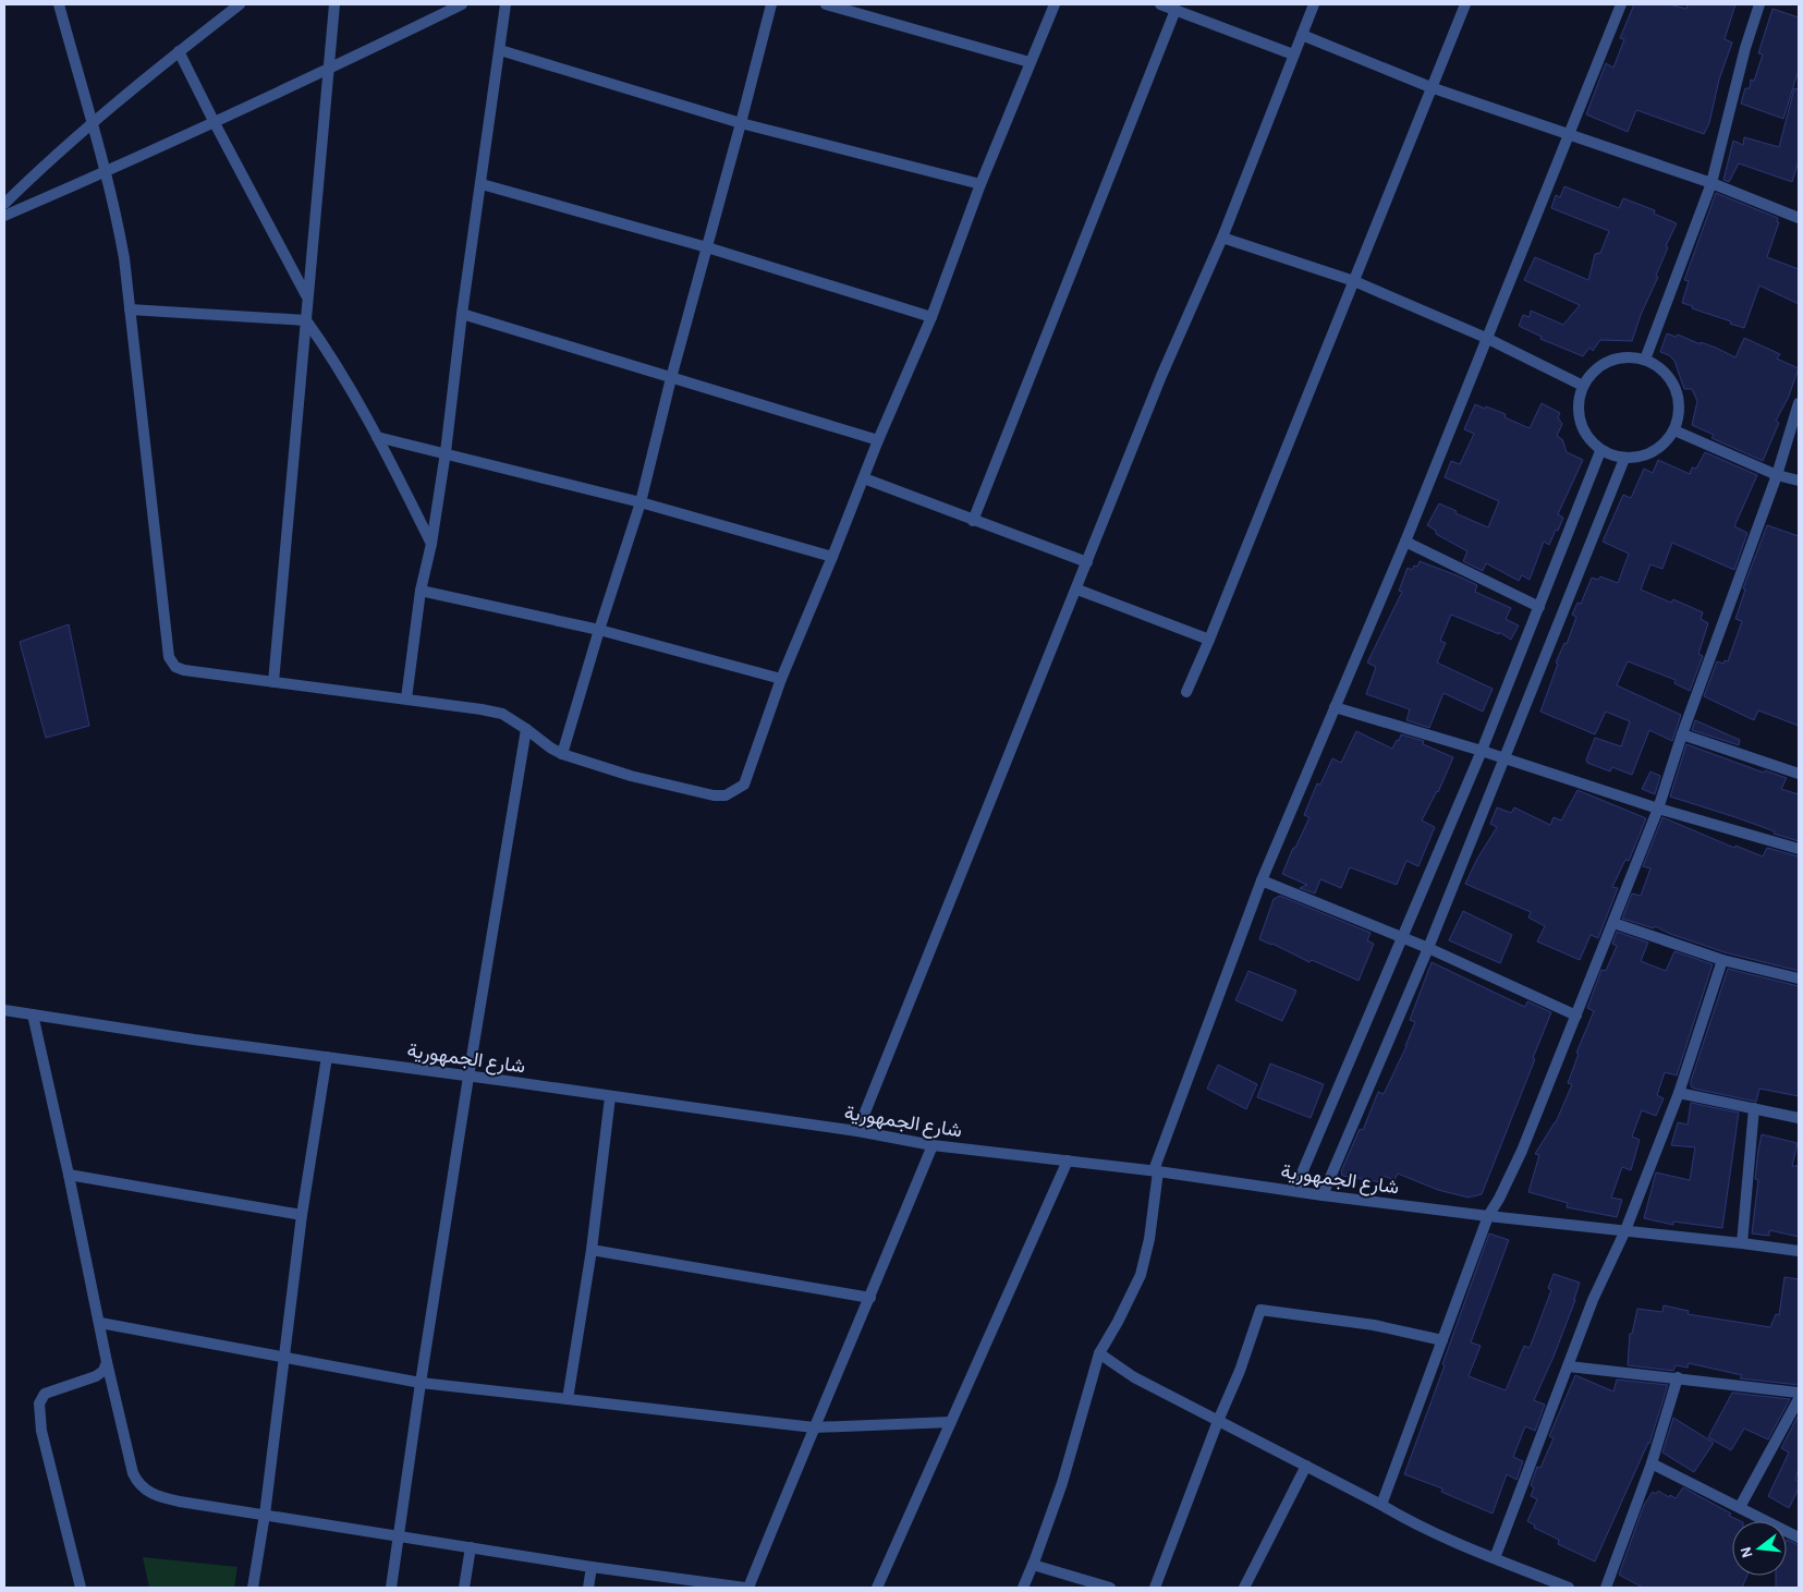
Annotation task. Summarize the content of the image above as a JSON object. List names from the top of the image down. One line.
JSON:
{"streets":{"street":["شارع الجمهورية"]},"north":"left"}
